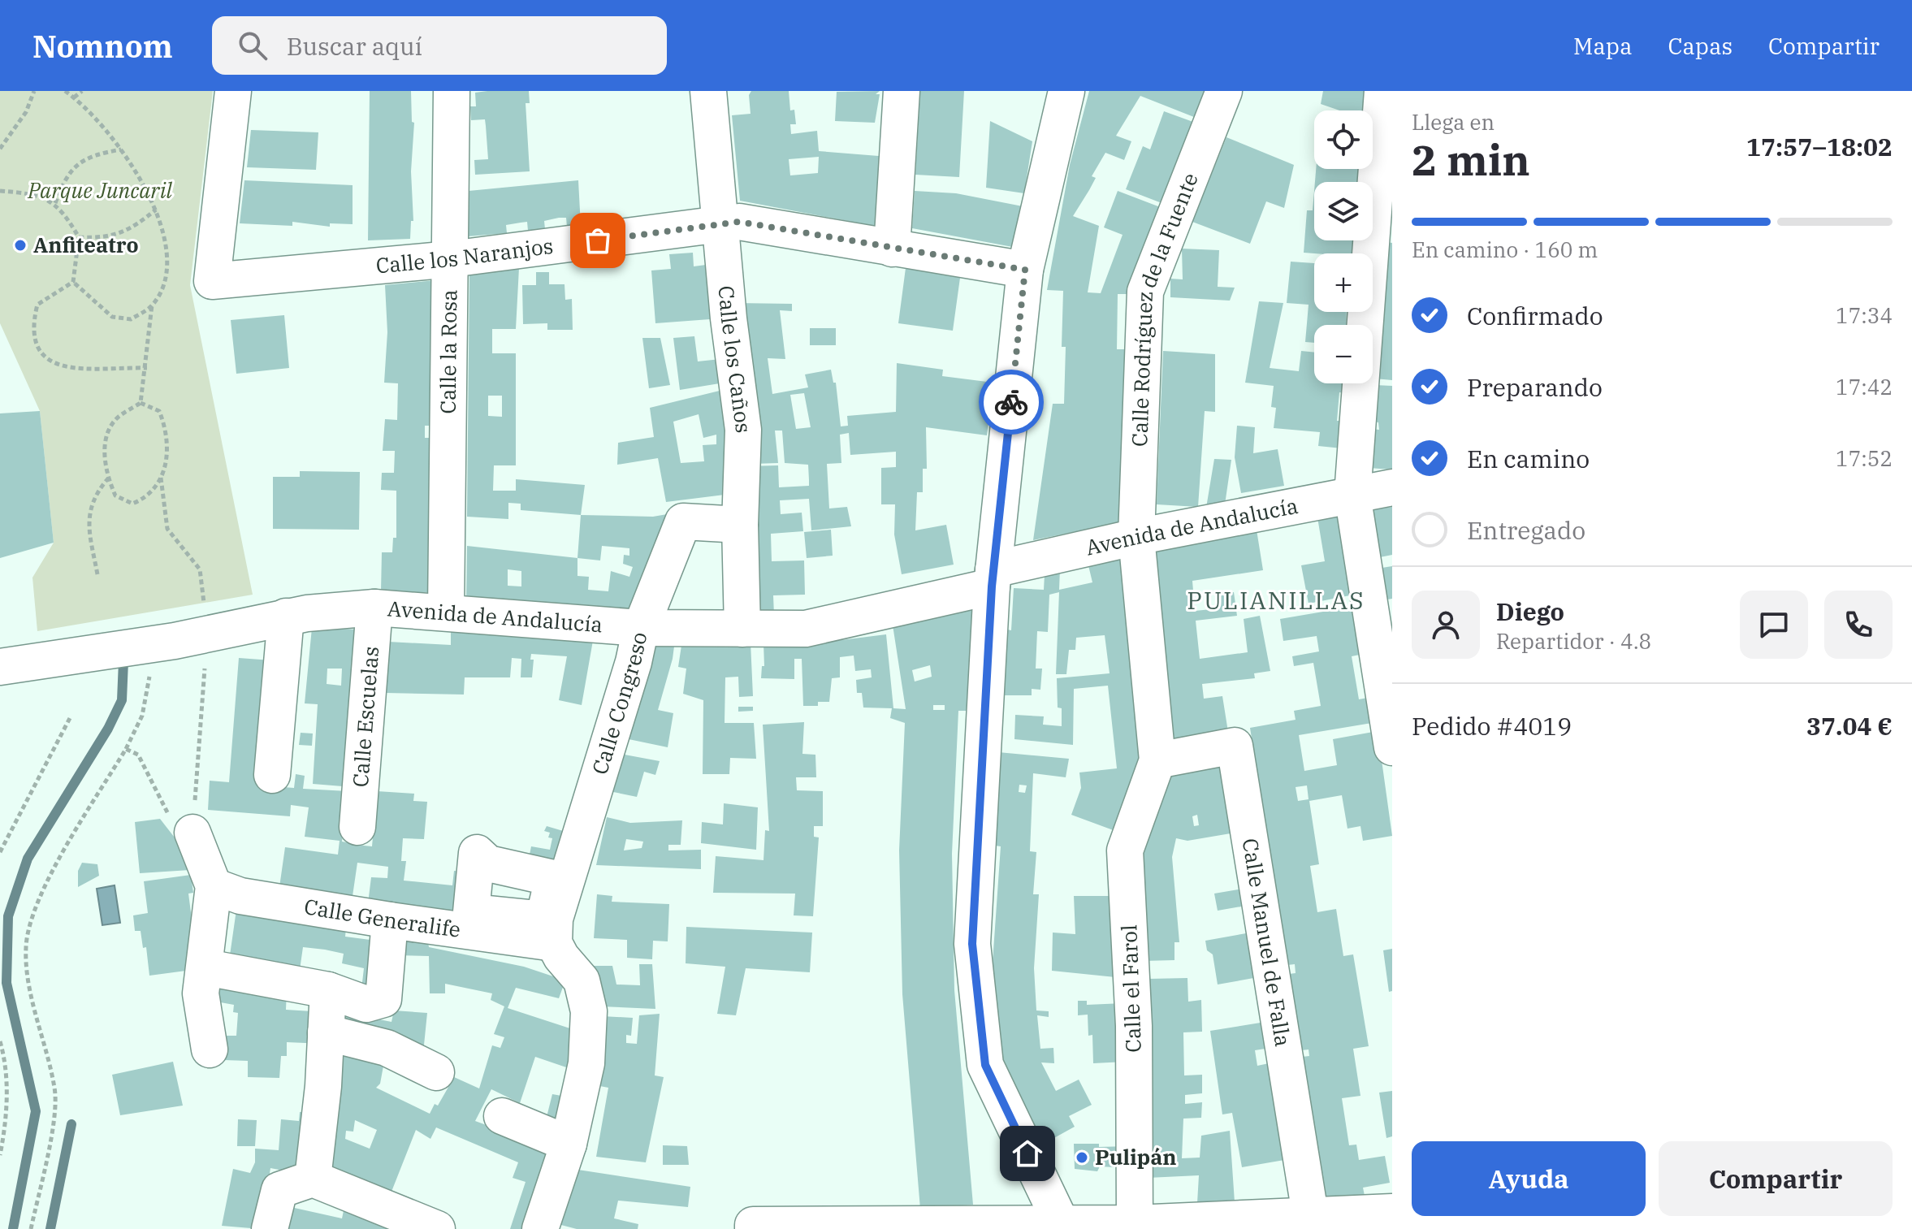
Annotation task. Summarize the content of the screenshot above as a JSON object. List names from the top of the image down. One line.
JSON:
{"streets":{"street":["Calle los Naranjos","Calle Rodríguez de la Fuente","Calle la Rosa","Calle los Caños","Avenida de Andalucía","Calle Congreso","Calle Escuelas","Calle Generalife","Calle Manuel de Falla","Calle el Farol"]},"crossings":[["Calle los Naranjos","Calle la Rosa"],["Calle los Naranjos","Calle los Caños"],["Calle Rodríguez de la Fuente","Avenida de Andalucía"],["Calle Rodríguez de la Fuente","Calle Manuel de Falla"],["Calle Rodríguez de la Fuente","Calle el Farol"],["Calle la Rosa","Avenida de Andalucía"],["Calle los Caños","Avenida de Andalucía"],["Calle los Caños","Calle Congreso"],["Avenida de Andalucía","Calle Congreso"],["Avenida de Andalucía","Calle Escuelas"],["Calle Congreso","Calle Generalife"],["Calle Manuel de Falla","Calle el Farol"]],"districts":["PULIANILLAS"],"parks":["Parque Juncaril"],"places":["Anfiteatro","Pulipán"],"page":{"header":"Nomnom","search":"Buscar aquí","nav":["Mapa","Capas","Compartir"],"heading":["2 min","Llega en","17:57–18:02"],"panel":["Diego","Repartidor · 4.8","Pedido #4019","37.04 €"],"map_buttons":["+","−"],"bar":"En camino · 160 m","list":[["Confirmado","17:34"],["Preparando","17:42"],["En camino","17:52"],"Entregado"],"buttons":["Ayuda","Compartir"]}}
